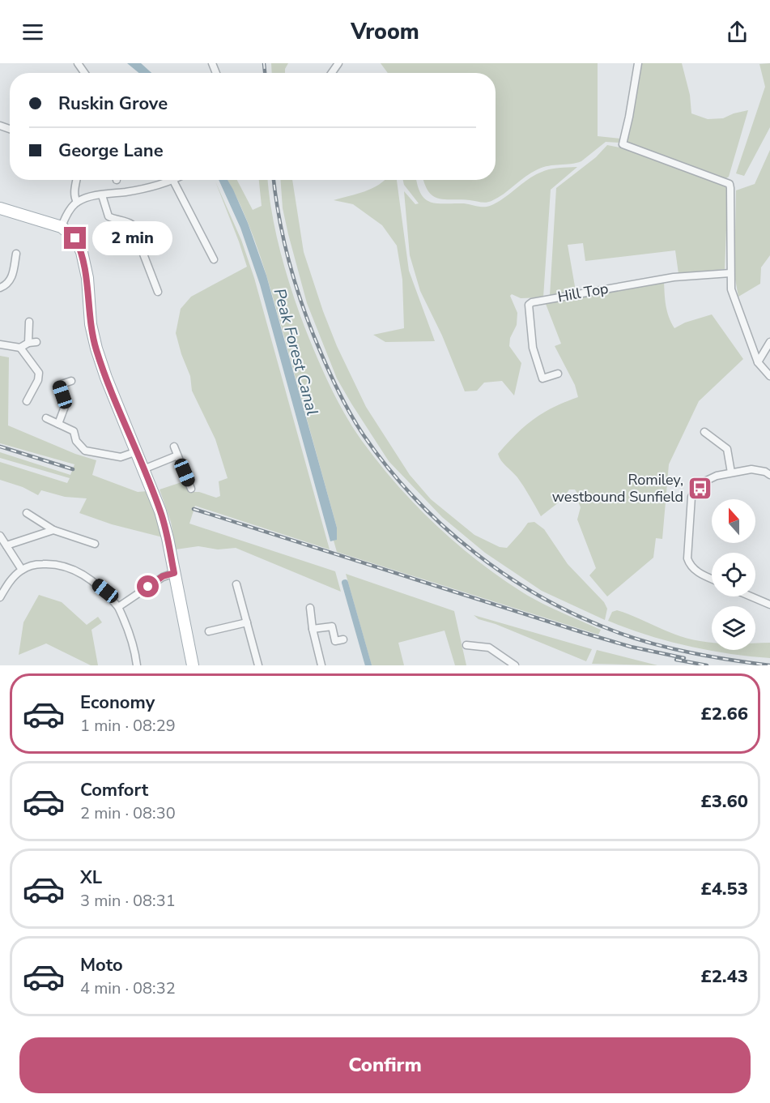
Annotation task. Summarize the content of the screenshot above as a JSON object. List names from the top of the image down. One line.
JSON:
{"streets":{"street":["Hill Top"]},"water":["Peak Forest Canal"],"places":{"bus stop":["Romiley, westbound Sunfield"]},"north":"top","page":{"header":"Vroom","banner":["Ruskin Grove","George Lane"],"bubble":"2 min","list":[{"name":"Economy","note":"1 min · 08:29","value":"£2.66"},{"name":"Comfort","note":"2 min · 08:30","value":"£3.60"},{"name":"XL","note":"3 min · 08:31","value":"£4.53"},{"name":"Moto","note":"4 min · 08:32","value":"£2.43"}],"buttons":"Confirm"}}
